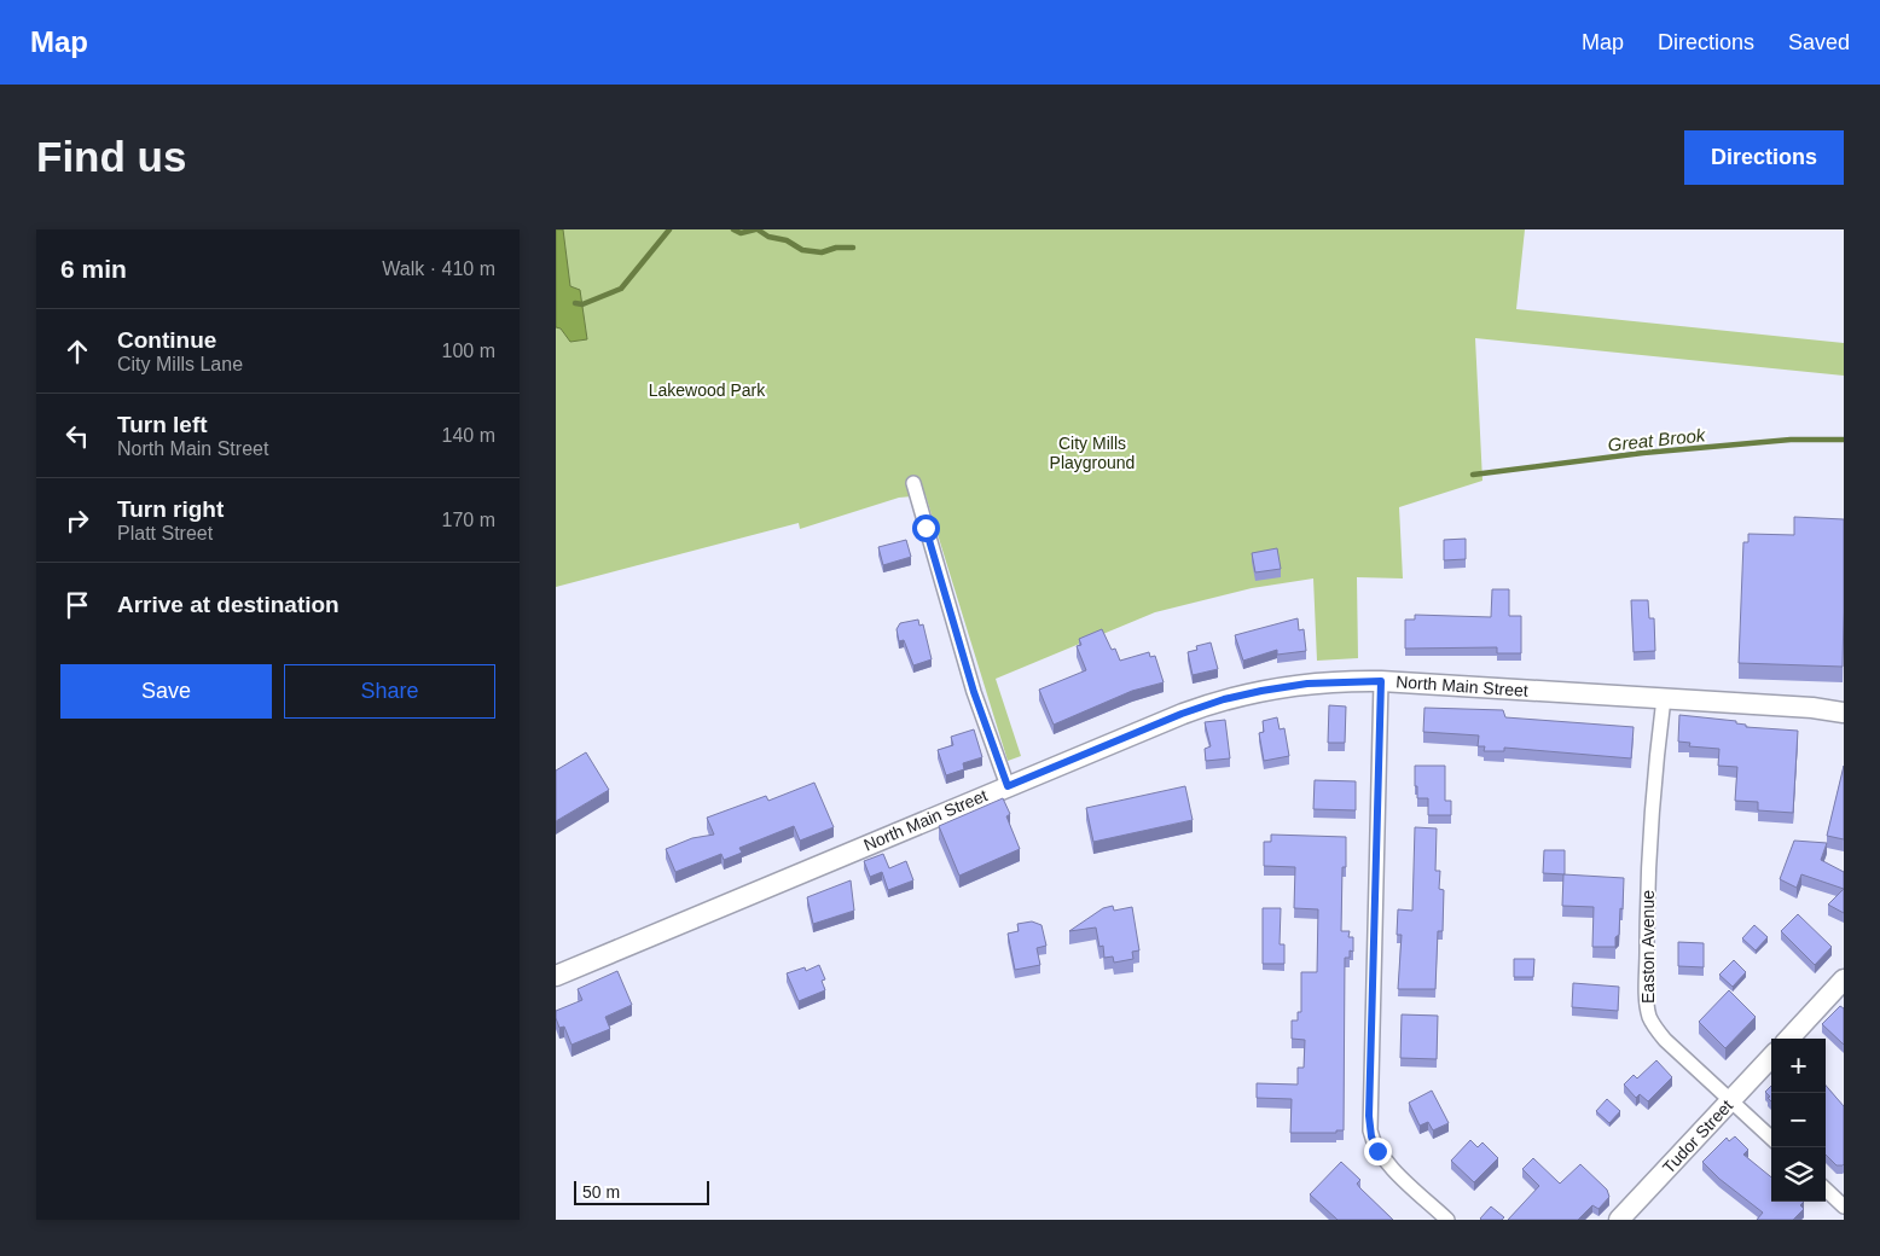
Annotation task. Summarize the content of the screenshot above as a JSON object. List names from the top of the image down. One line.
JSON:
{"streets":{"main road":["North Main Street","Tudor Street"],"street":["Easton Avenue"]},"crossings":[["North Main Street","Easton Avenue"],["Easton Avenue","Tudor Street"]],"water":["Great Brook"],"parks":["Lakewood Park","City Mills Playground"],"scale_bar":"50 m","page":{"header":"Map","nav":["Map","Directions","Saved"],"buttons":["Directions",["Save","Share"]],"title":"Find us","heading":["6 min","Walk · 410 m"],"list":[["Continue","City Mills Lane","100 m"],["Turn left","North Main Street","140 m"],["Turn right","Platt Street","170 m"],"Arrive at destination"],"map_buttons":["+","−"],"scale":"50 m"}}
